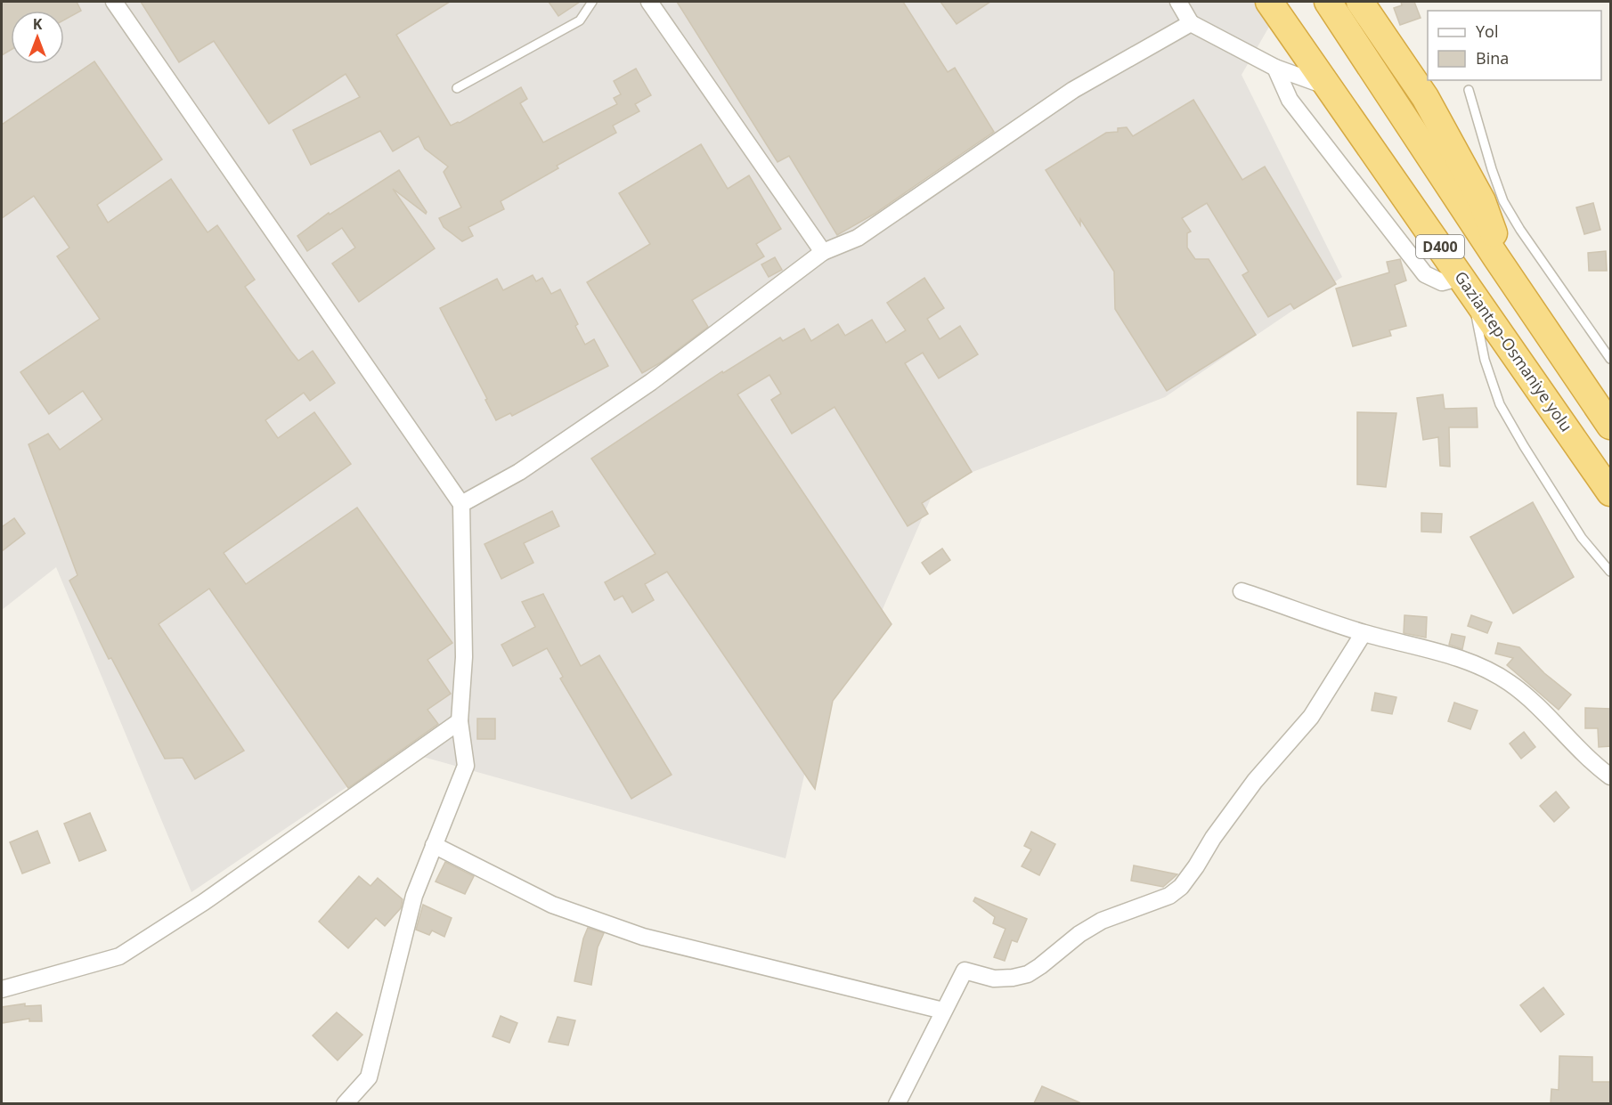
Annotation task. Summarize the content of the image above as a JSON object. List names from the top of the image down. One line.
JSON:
{"streets":{"highway":["D400","Gaziantep-Osmaniye yolu"]},"legend":["Yol","Bina"],"north":"top"}
